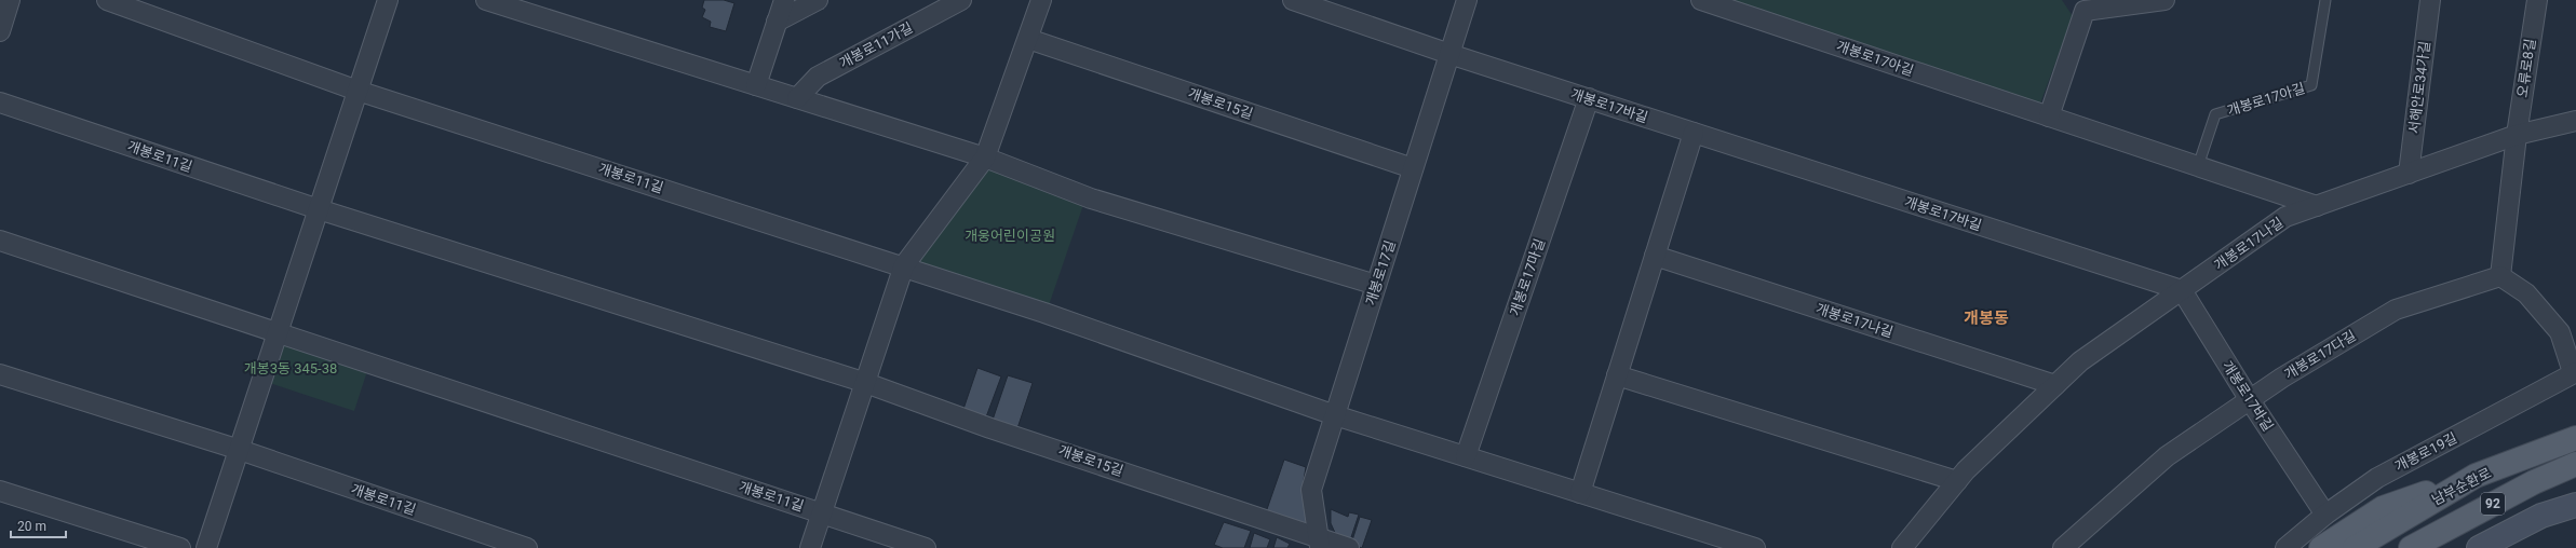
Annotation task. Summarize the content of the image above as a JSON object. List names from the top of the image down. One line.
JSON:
{"streets":{"main road":["남부순환로","92"],"street":["개봉로11가길","개봉로17아길","오류로8길","서해안로34가길","개봉로15길","개봉로17바길","개봉로11길","개봉로17나길","개봉로17길","개봉로17마길","개봉로17다길","개봉로19길"]},"crossings":[["개봉로17아길","개봉로17나길"],["오류로8길","개봉로17나길"],["서해안로34가길","개봉로17나길"],["개봉로15길","개봉로11길"],["개봉로15길","개봉로17길"],["개봉로17바길","개봉로17나길"],["개봉로17바길","개봉로17길"],["개봉로17바길","개봉로17마길"],["개봉로17바길","개봉로17다길"],["개봉로17바길","개봉로19길"]],"districts":["개봉동"],"parks":["개웅어린이공원","개봉3동 345-38"],"scale_bar":"20 m"}
